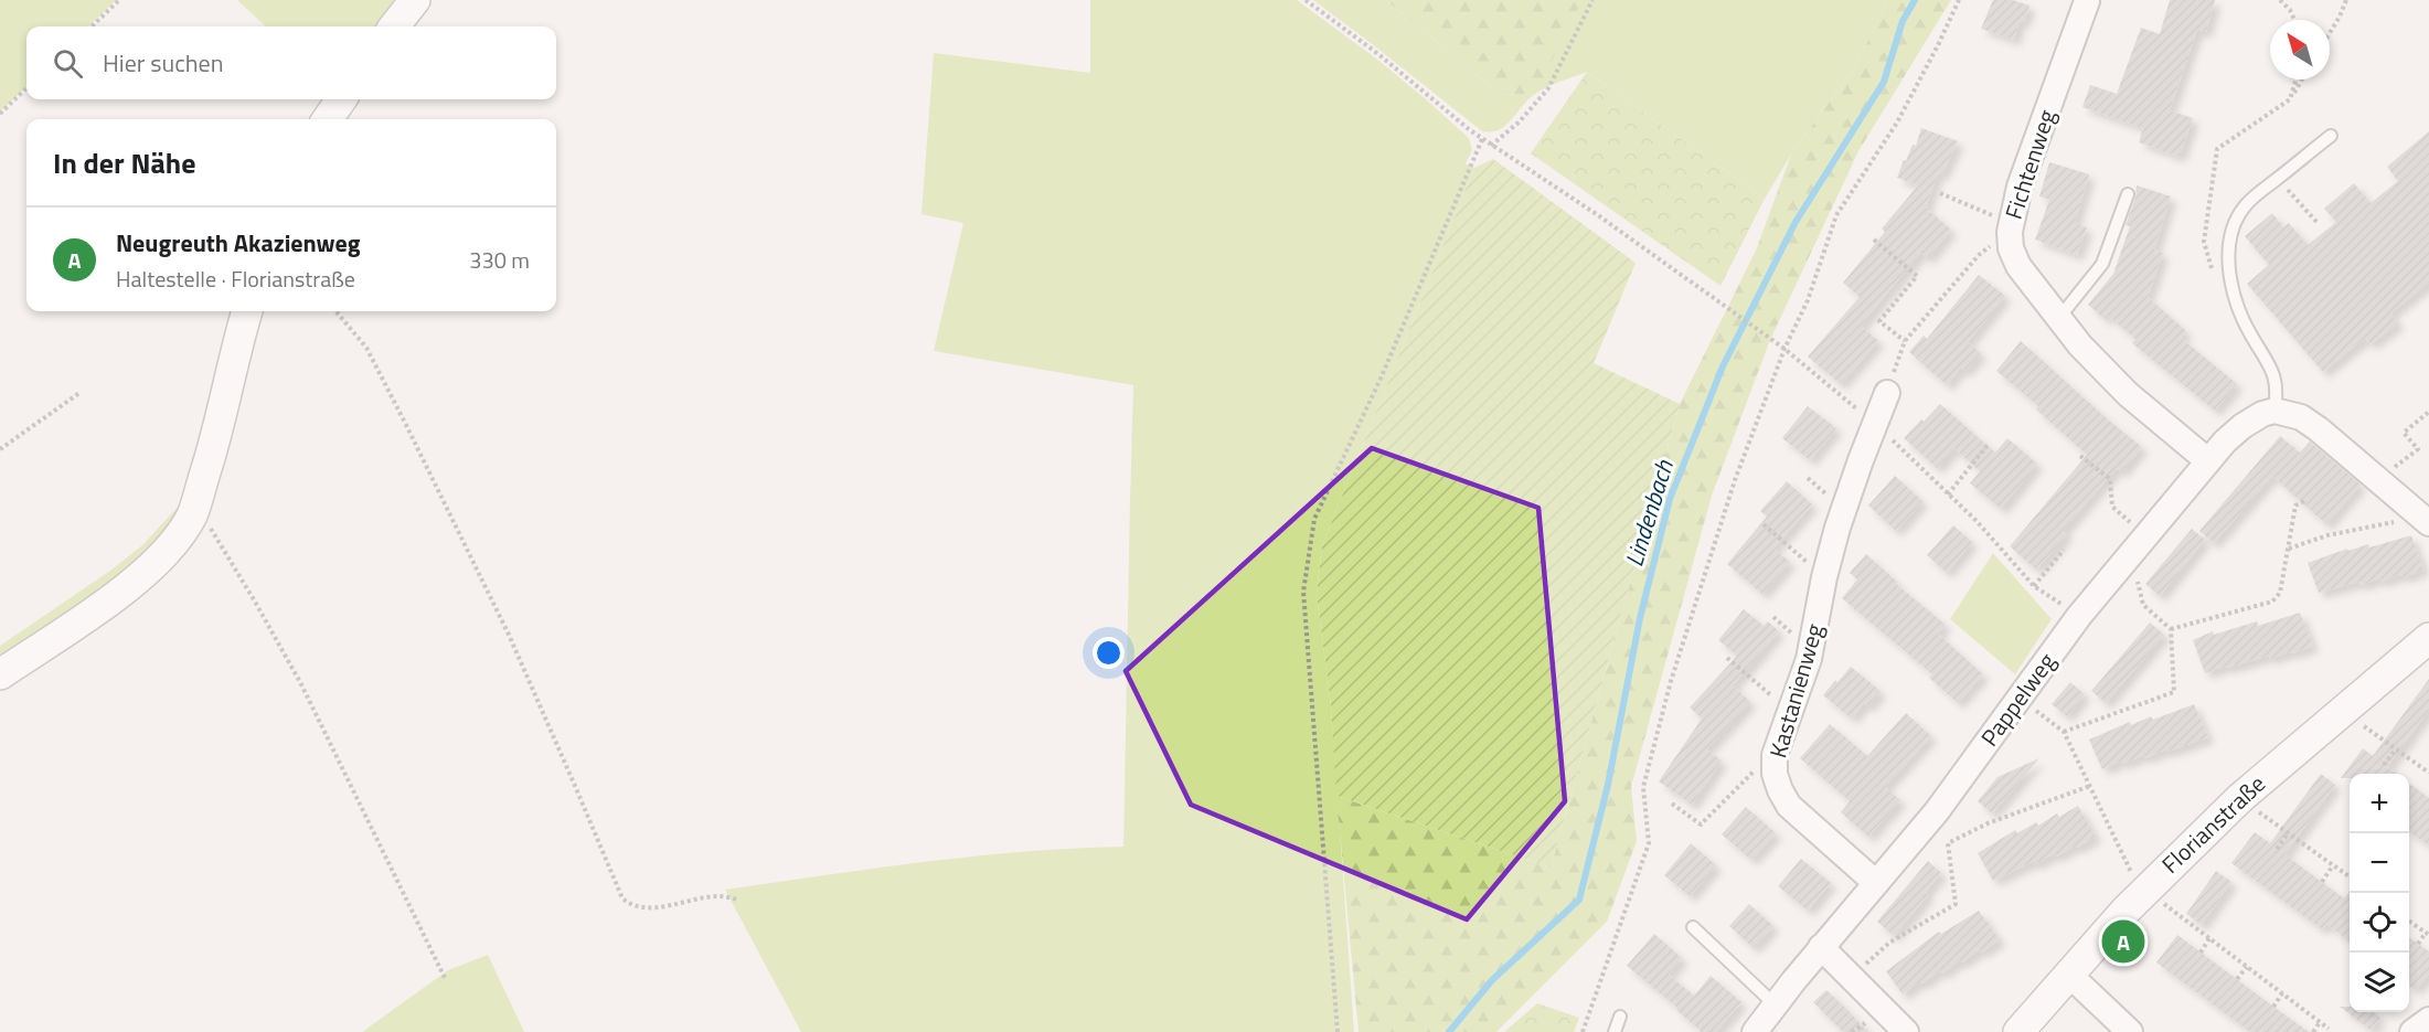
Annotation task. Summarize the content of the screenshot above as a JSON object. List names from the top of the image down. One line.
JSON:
{"streets":{"street":["Fichtenweg","Kastanienweg","Pappelweg","Florianstraße"]},"crossings":[["Fichtenweg","Pappelweg"],["Kastanienweg","Pappelweg"]],"water":["Lindenbach"],"north":"top left","page":{"search":"Hier suchen","heading":"In der Nähe","list":[{"mark":"A","name":"Neugreuth Akazienweg","note":"Haltestelle · Florianstraße","value":"330 m"}],"map_buttons":["+","−"],"pins":"A"}}
